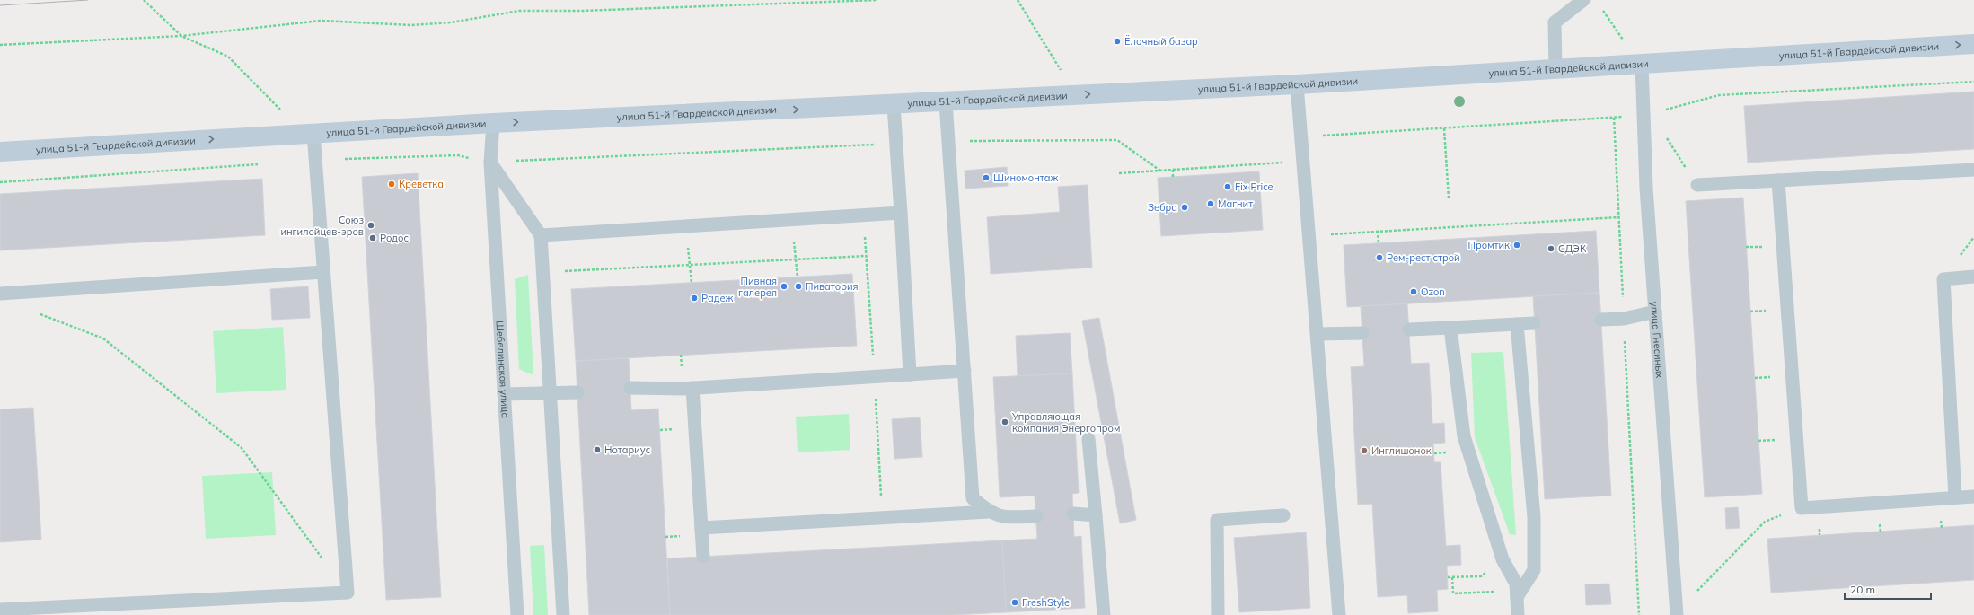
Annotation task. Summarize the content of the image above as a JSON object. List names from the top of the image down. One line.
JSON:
{"streets":{"main road":["улица 51-й Гвардейской дивизии"],"lane":["улица Гнесиных","Шебелинская улица"]},"crossings":[["улица 51-й Гвардейской дивизии","улица Гнесиных"],["улица 51-й Гвардейской дивизии","Шебелинская улица"]],"one_way":["улица 51-й Гвардейской дивизии"],"places":["Ёлочный базар","Шиномонтаж","Креветка","Fix Price","Магнит","Зебра","Союз ингилойцев-эров","Родос","Промтик","СДЭК","Рем-рест строй","Пивная галерея","Пиватория","Ozon","Радеж","Управляющая компания Энергопром","Нотариус","Инглишонок","FreshStyle"],"scale_bar":"20 m"}
